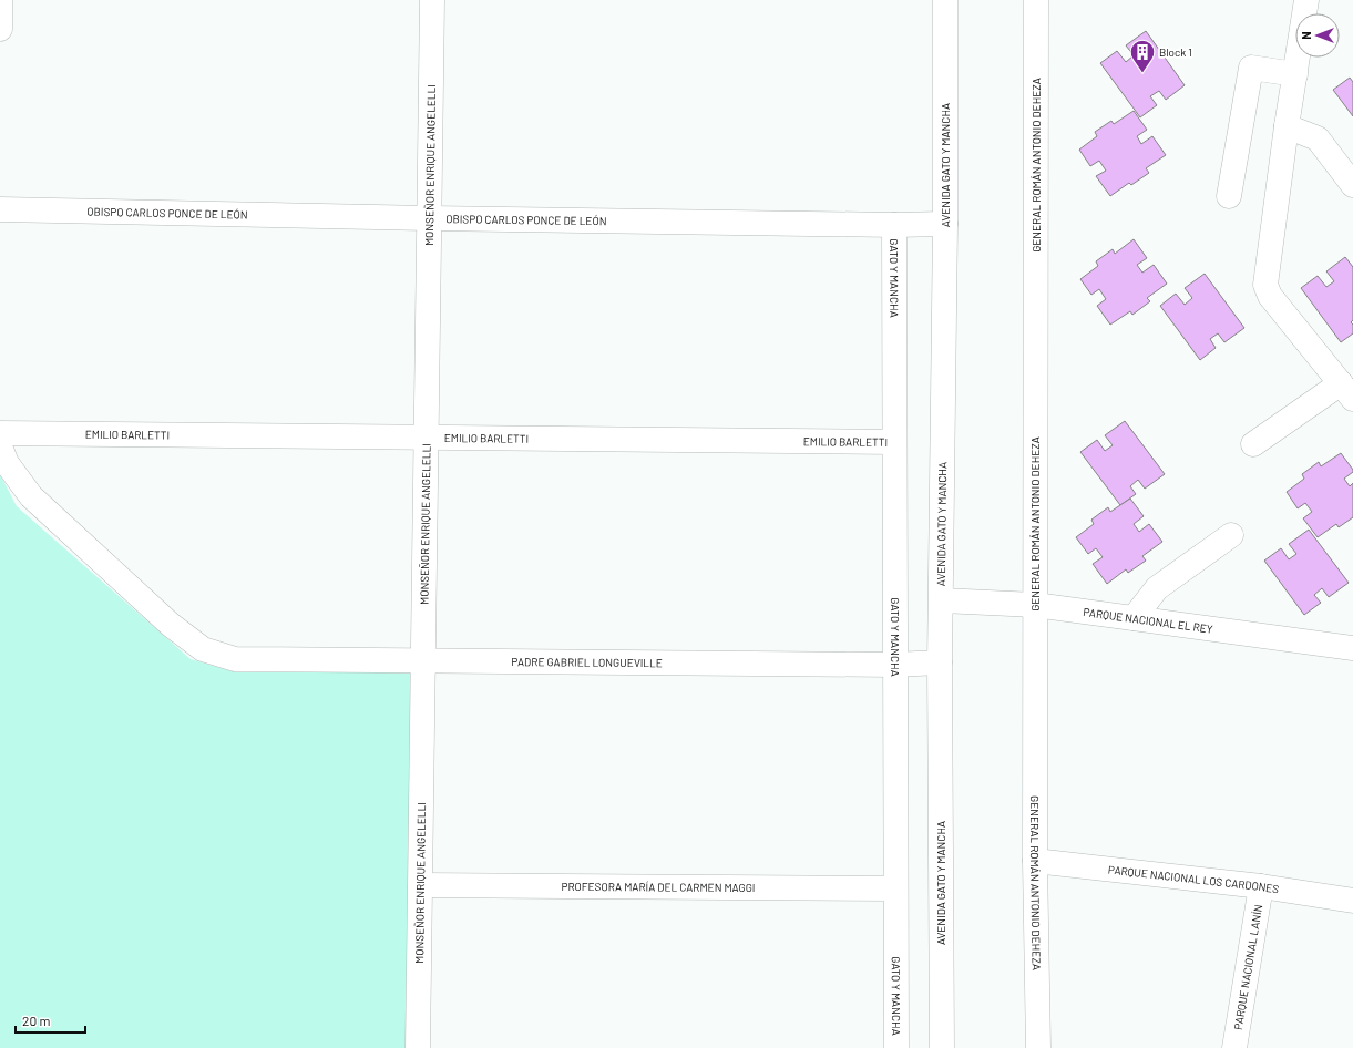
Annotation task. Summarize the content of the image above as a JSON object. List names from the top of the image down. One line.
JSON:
{"streets":{"street":["MONSEÑOR ENRIQUE ANGELELLI","AVENIDA GATO Y MANCHA","GENERAL ROMÁN ANTONIO DEHEZA","OBISPO CARLOS PONCE DE LEÓN","GATO Y MANCHA","EMILIO BARLETTI","PARQUE NACIONAL EL REY","PADRE GABRIEL LONGUEVILLE","PARQUE NACIONAL LOS CARDONES","PROFESORA MARÍA DEL CARMEN MAGGI","PARQUE NACIONAL LANÍN"]},"crossings":[["MONSEÑOR ENRIQUE ANGELELLI","OBISPO CARLOS PONCE DE LEÓN"],["MONSEÑOR ENRIQUE ANGELELLI","EMILIO BARLETTI"],["MONSEÑOR ENRIQUE ANGELELLI","PADRE GABRIEL LONGUEVILLE"],["MONSEÑOR ENRIQUE ANGELELLI","PROFESORA MARÍA DEL CARMEN MAGGI"],["AVENIDA GATO Y MANCHA","OBISPO CARLOS PONCE DE LEÓN"],["AVENIDA GATO Y MANCHA","PARQUE NACIONAL EL REY"],["AVENIDA GATO Y MANCHA","PADRE GABRIEL LONGUEVILLE"],["GENERAL ROMÁN ANTONIO DEHEZA","PARQUE NACIONAL EL REY"],["GENERAL ROMÁN ANTONIO DEHEZA","PARQUE NACIONAL LOS CARDONES"],["OBISPO CARLOS PONCE DE LEÓN","GATO Y MANCHA"],["GATO Y MANCHA","EMILIO BARLETTI"],["GATO Y MANCHA","PADRE GABRIEL LONGUEVILLE"],["GATO Y MANCHA","PROFESORA MARÍA DEL CARMEN MAGGI"],["PARQUE NACIONAL LOS CARDONES","PARQUE NACIONAL LANÍN"]],"places":{"building":["Block 1"]},"scale_bar":"20 m","north":"left"}
